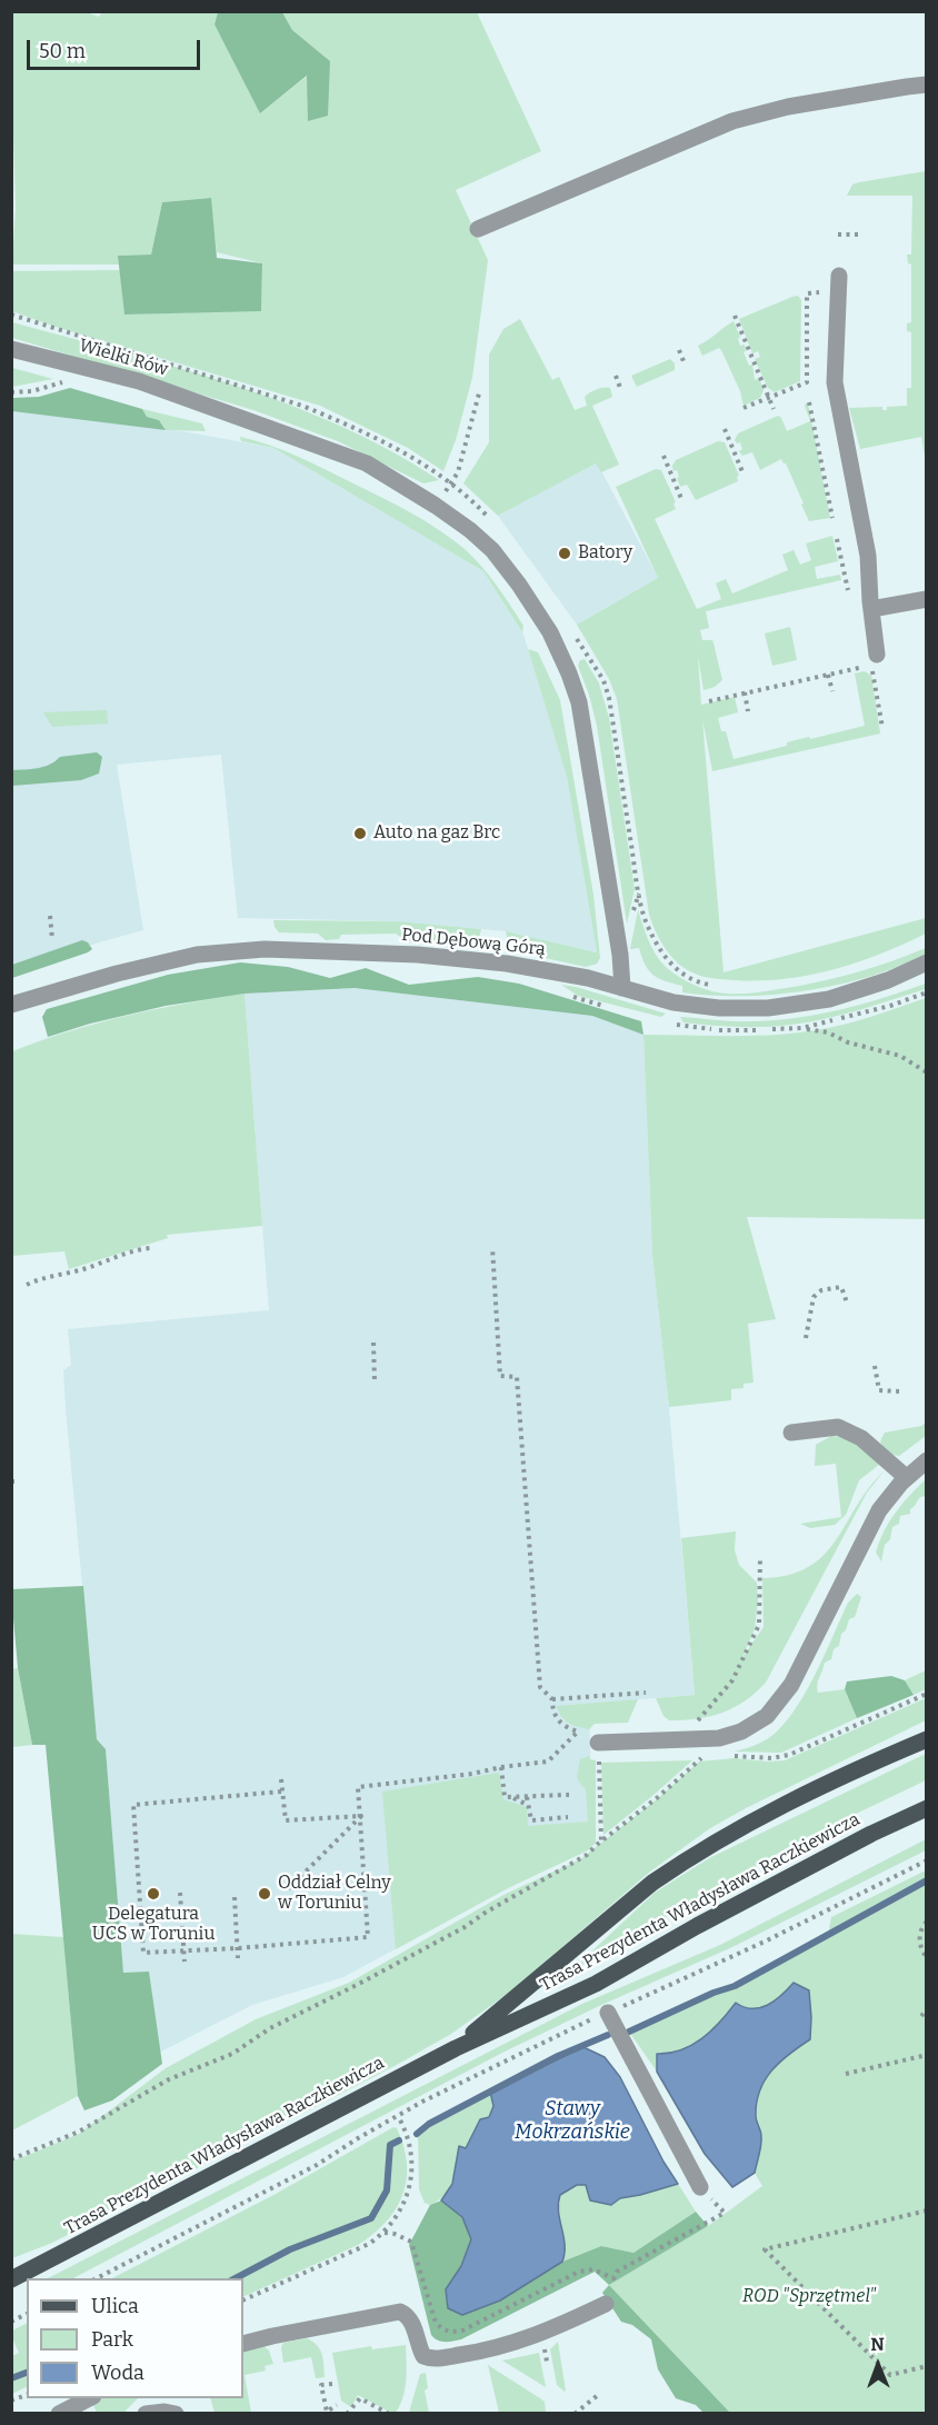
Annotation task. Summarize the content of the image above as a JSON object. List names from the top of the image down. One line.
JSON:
{"streets":{"main road":["Trasa Prezydenta Władysława Raczkiewicza"],"street":["Wielki Rów","Pod Dębową Górą"]},"crossings":[["Wielki Rów","Pod Dębową Górą"]],"water":["Stawy Mokrzańskie"],"parks":["ROD \"Sprzętmel\""],"places":["Batory","Auto na gaz Brc","Delegatura UCS w Toruniu","Oddział Celny w Toruniu"],"legend":["Ulica","Park","Woda"],"scale_bar":"50 m","north":"top"}
